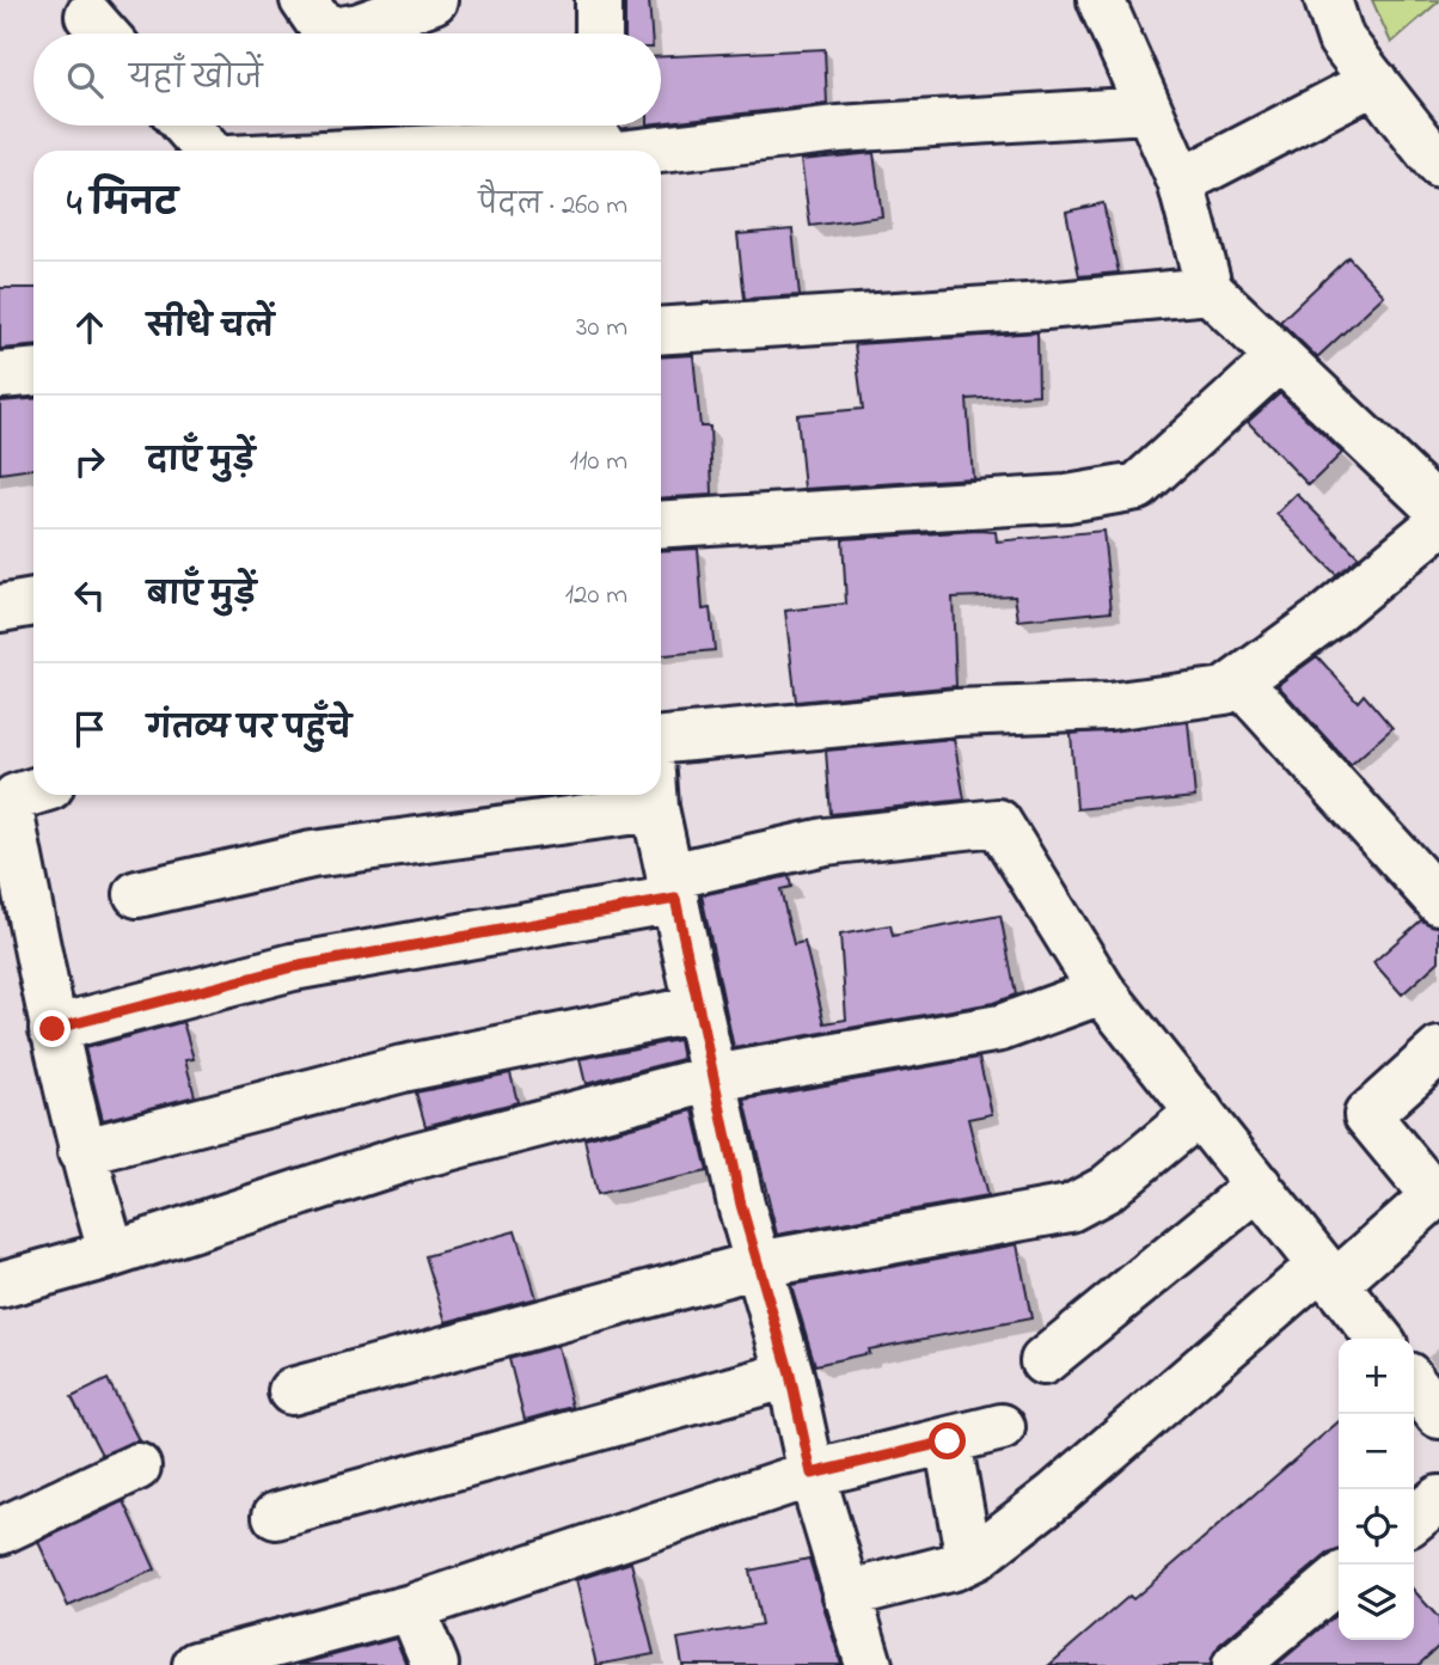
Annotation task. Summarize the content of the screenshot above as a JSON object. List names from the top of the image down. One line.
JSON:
{"page":{"search":"यहाँ खोजें","heading":["4 मिनट","पैदल · 260 m"],"list":[["सीधे चलें","30 m"],["दाएँ मुड़ें","110 m"],["बाएँ मुड़ें","120 m"],"गंतव्य पर पहुँचे"],"map_buttons":["+","−"]}}
